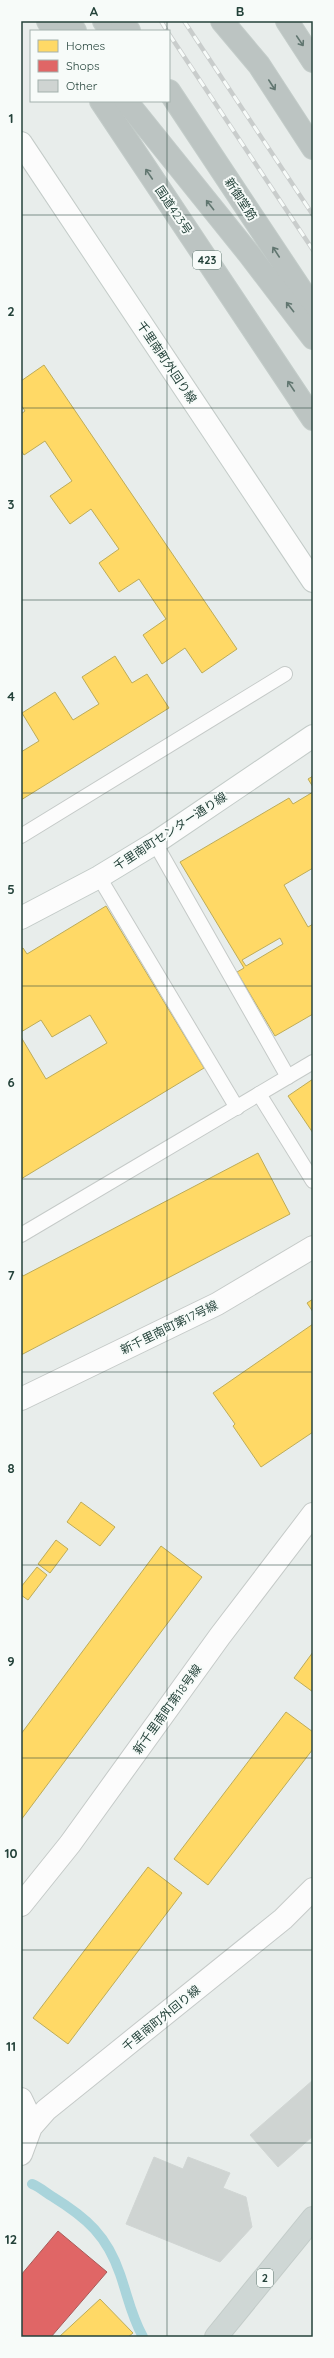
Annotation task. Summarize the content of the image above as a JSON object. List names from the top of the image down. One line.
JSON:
{"streets":{"highway":["新御堂筋","国道423号","423"],"main road":["2"],"street":["千里南町外回り線","千里南町センター通り線","新千里南町第17号線","新千里南町第18号線"]},"legend":["Homes","Shops","Other"],"grid":{"columns":["A","B"],"rows":["1","2","3","4","5","6","7","8","9","10","11","12"]}}
